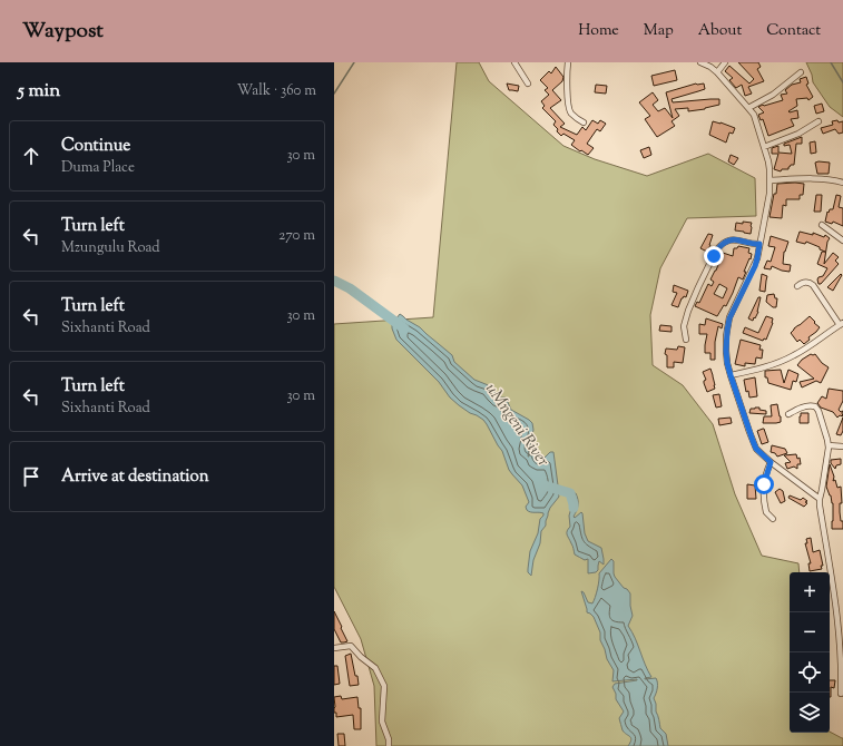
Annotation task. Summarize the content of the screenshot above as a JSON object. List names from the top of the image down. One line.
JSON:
{"water":["uMngeni River"],"page":{"header":"Waypost","nav":["Home","Map","About","Contact"],"heading":["5 min","Walk · 360 m"],"list":[["Continue","Duma Place","30 m"],["Turn left","Mzungulu Road","270 m"],["Turn left","Sixhanti Road","30 m"],["Turn left","Sixhanti Road","30 m"],"Arrive at destination"],"map_buttons":["+","−"]}}
